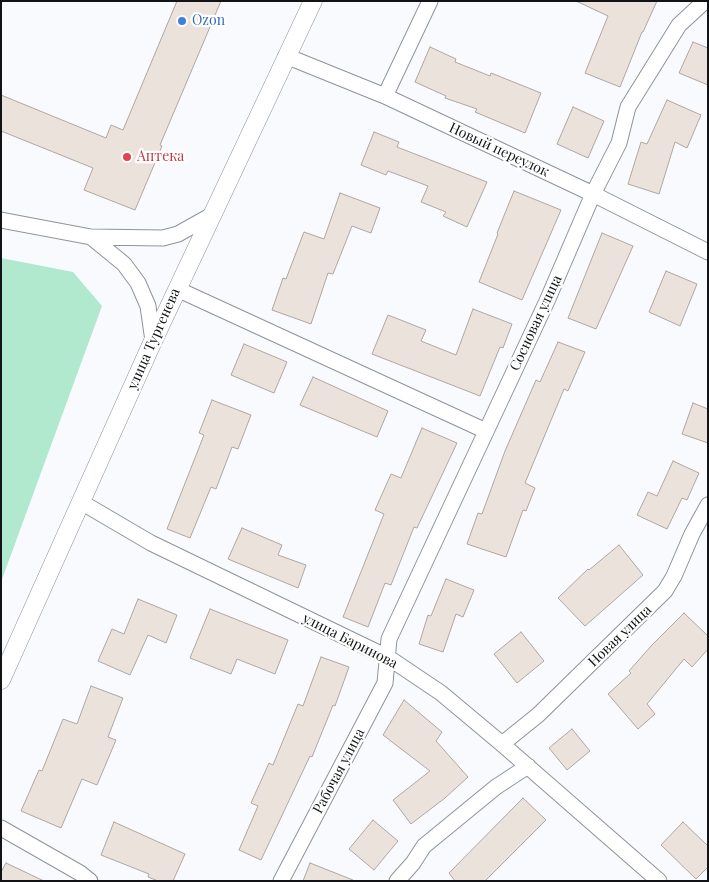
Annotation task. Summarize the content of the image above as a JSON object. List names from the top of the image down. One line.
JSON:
{"streets":{"street":["Новый переулок","Сосновая улица","улица Тургенева","Новая улица","улица Баринова","Рабочая улица"]},"crossings":[["Новый переулок","Сосновая улица"],["Новый переулок","улица Тургенева"],["Сосновая улица","улица Баринова"],["Сосновая улица","Рабочая улица"],["улица Тургенева","улица Баринова"],["Новая улица","улица Баринова"],["улица Баринова","Рабочая улица"]],"places":["Ozon","Аптека"]}
